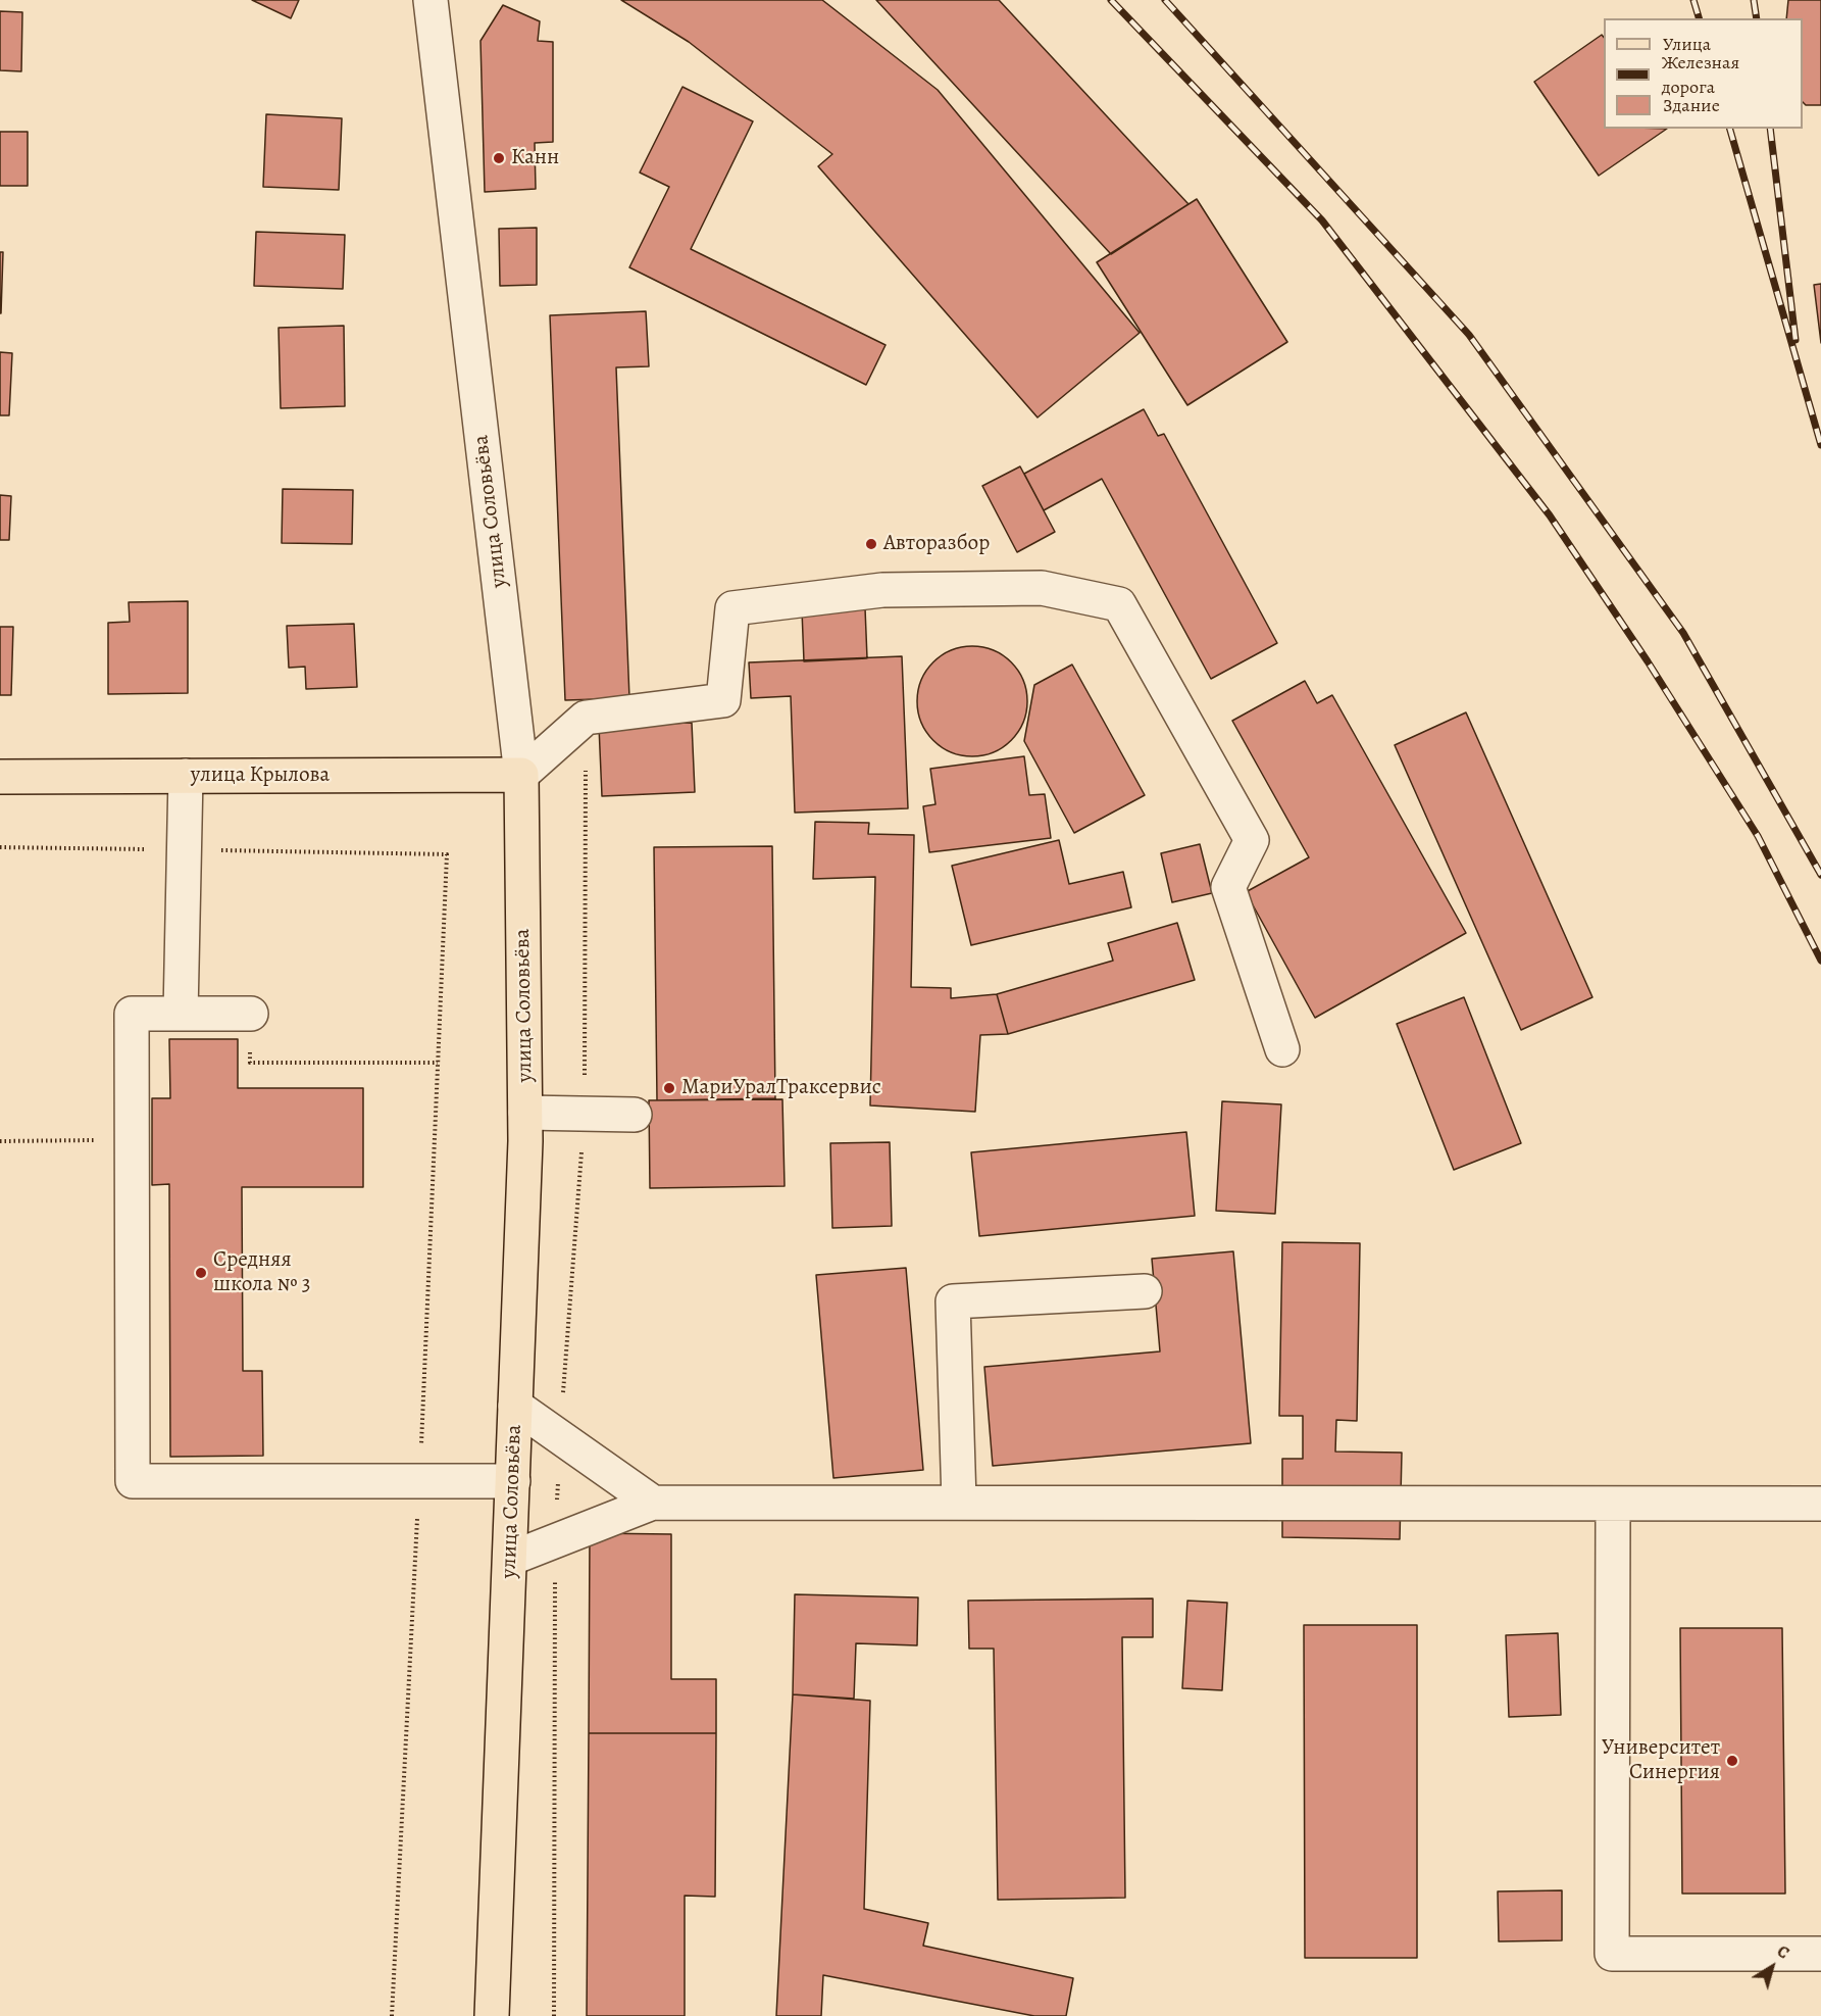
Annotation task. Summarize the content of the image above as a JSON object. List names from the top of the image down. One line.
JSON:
{"streets":{"main road":["улица Соловьёва","улица Крылова"]},"crossings":[["улица Соловьёва","улица Крылова"]],"places":["Канн","Авторазбор","МариУралТраксервис","Средняя школа № 3","Университет Синергия"],"legend":["Улица","Железная дорога","Здание"],"north":"top right"}
